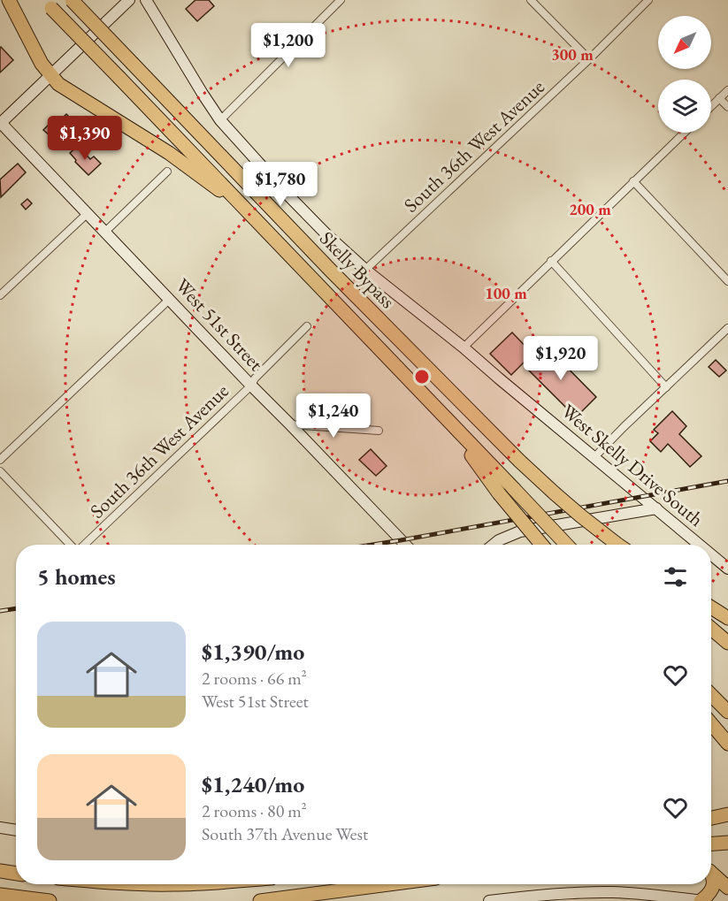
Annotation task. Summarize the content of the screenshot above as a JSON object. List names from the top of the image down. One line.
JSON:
{"streets":{"highway":["Skelly Bypass"],"street":["South 36th West Avenue","West 51st Street","West Skelly Drive South"]},"crossings":[["South 36th West Avenue","West 51st Street"],["South 36th West Avenue","West Skelly Drive South"]],"north":"bottom left","page":{"price":["$1,200","$1,390","$1,780","$1,920","$1,240"],"heading":"5 homes","list":[{"name":"$1,390/mo","note":"2 rooms · 66 m² · West 51st Street"},{"name":"$1,240/mo","note":"2 rooms · 80 m² · South 37th Avenue West"}]},"rings":["300 m","200 m","100 m"]}
